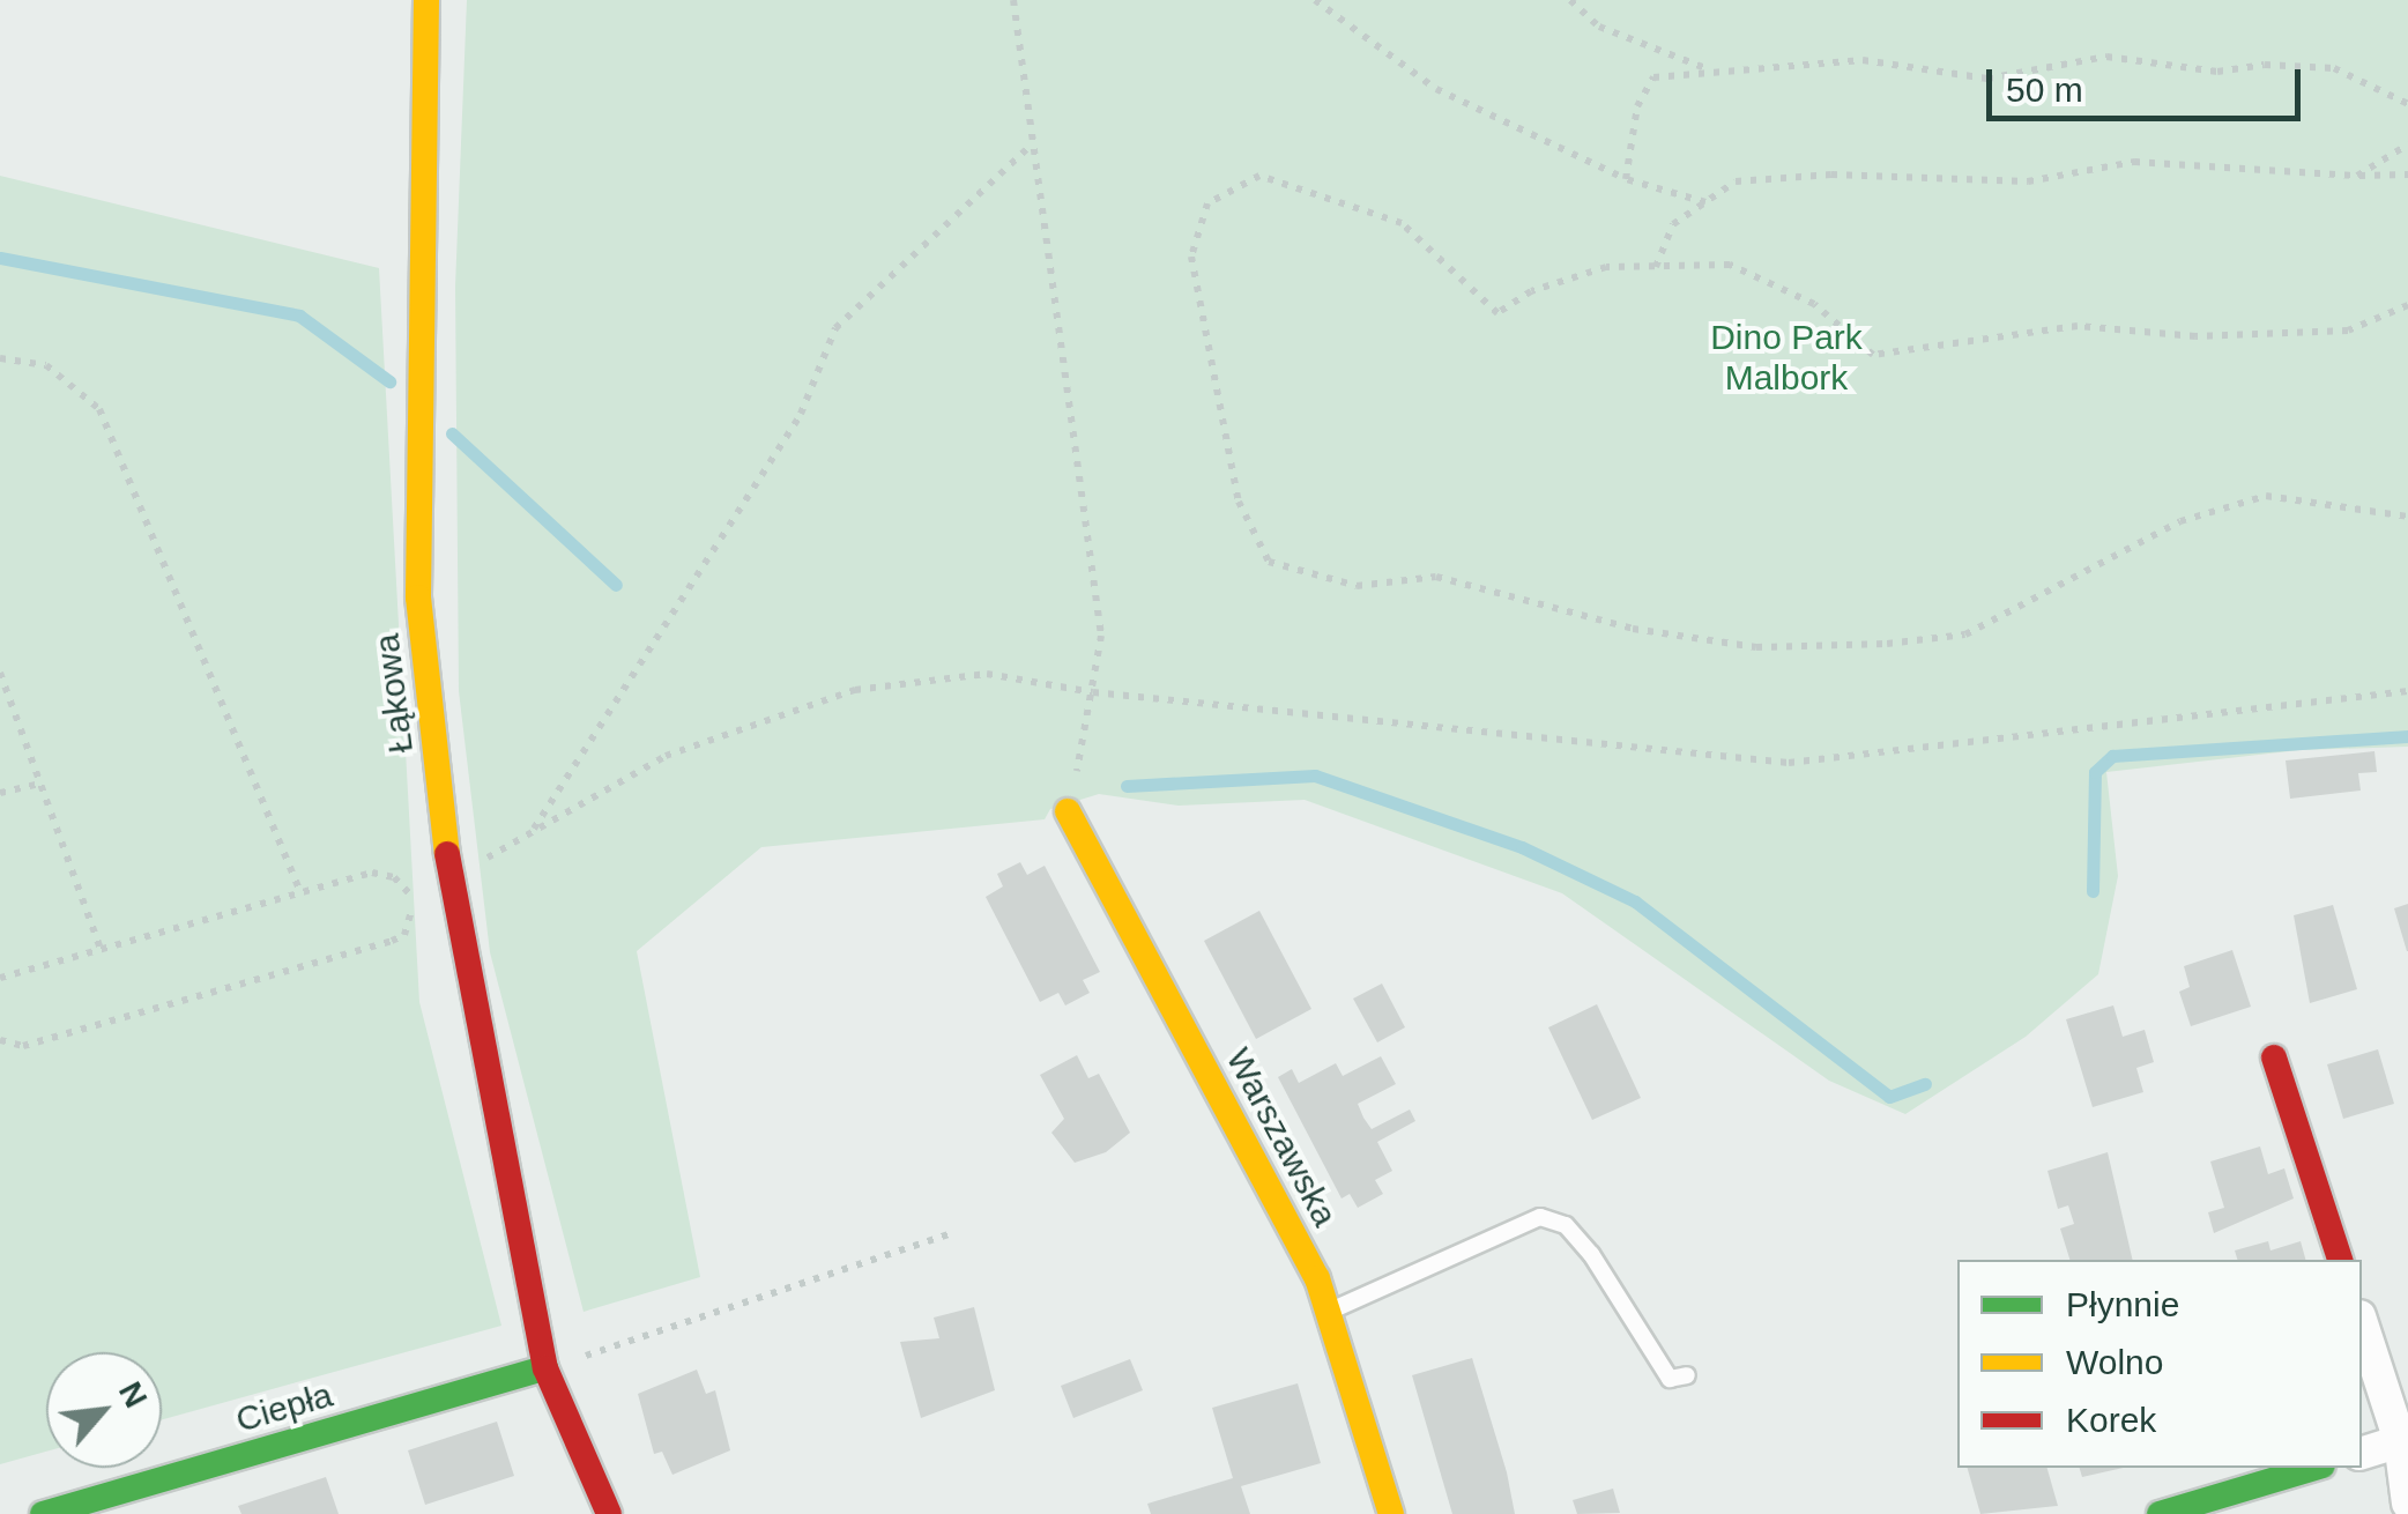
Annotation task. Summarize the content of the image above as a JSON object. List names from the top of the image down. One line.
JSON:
{"streets":{"street":["Łąkowa","Warszawska","Ciepła"]},"crossings":[["Łąkowa","Ciepła"]],"parks":["Dino Park Malbork"],"legend":["Płynnie","Wolno","Korek"],"scale_bar":"50 m","north":"top right"}
